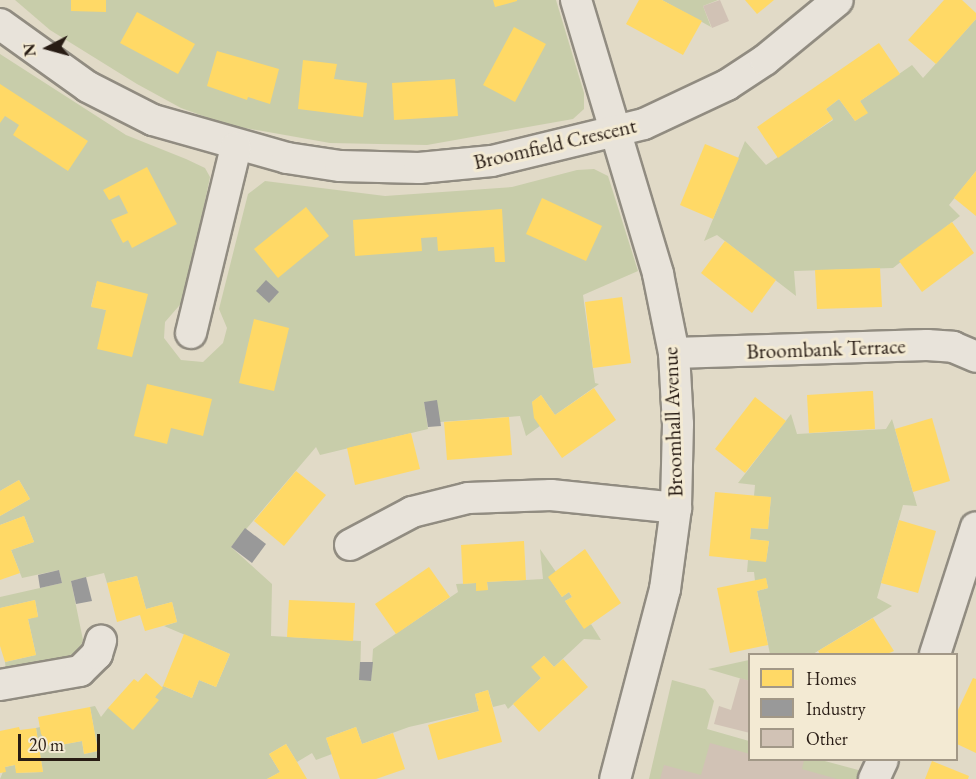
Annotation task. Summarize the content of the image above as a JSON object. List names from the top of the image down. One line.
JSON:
{"streets":{"street":["Broomfield Crescent","Broombank Terrace","Broomhall Avenue"]},"crossings":[["Broomfield Crescent","Broomhall Avenue"],["Broombank Terrace","Broomhall Avenue"]],"legend":["Homes","Industry","Other"],"scale_bar":"20 m","north":"left"}
